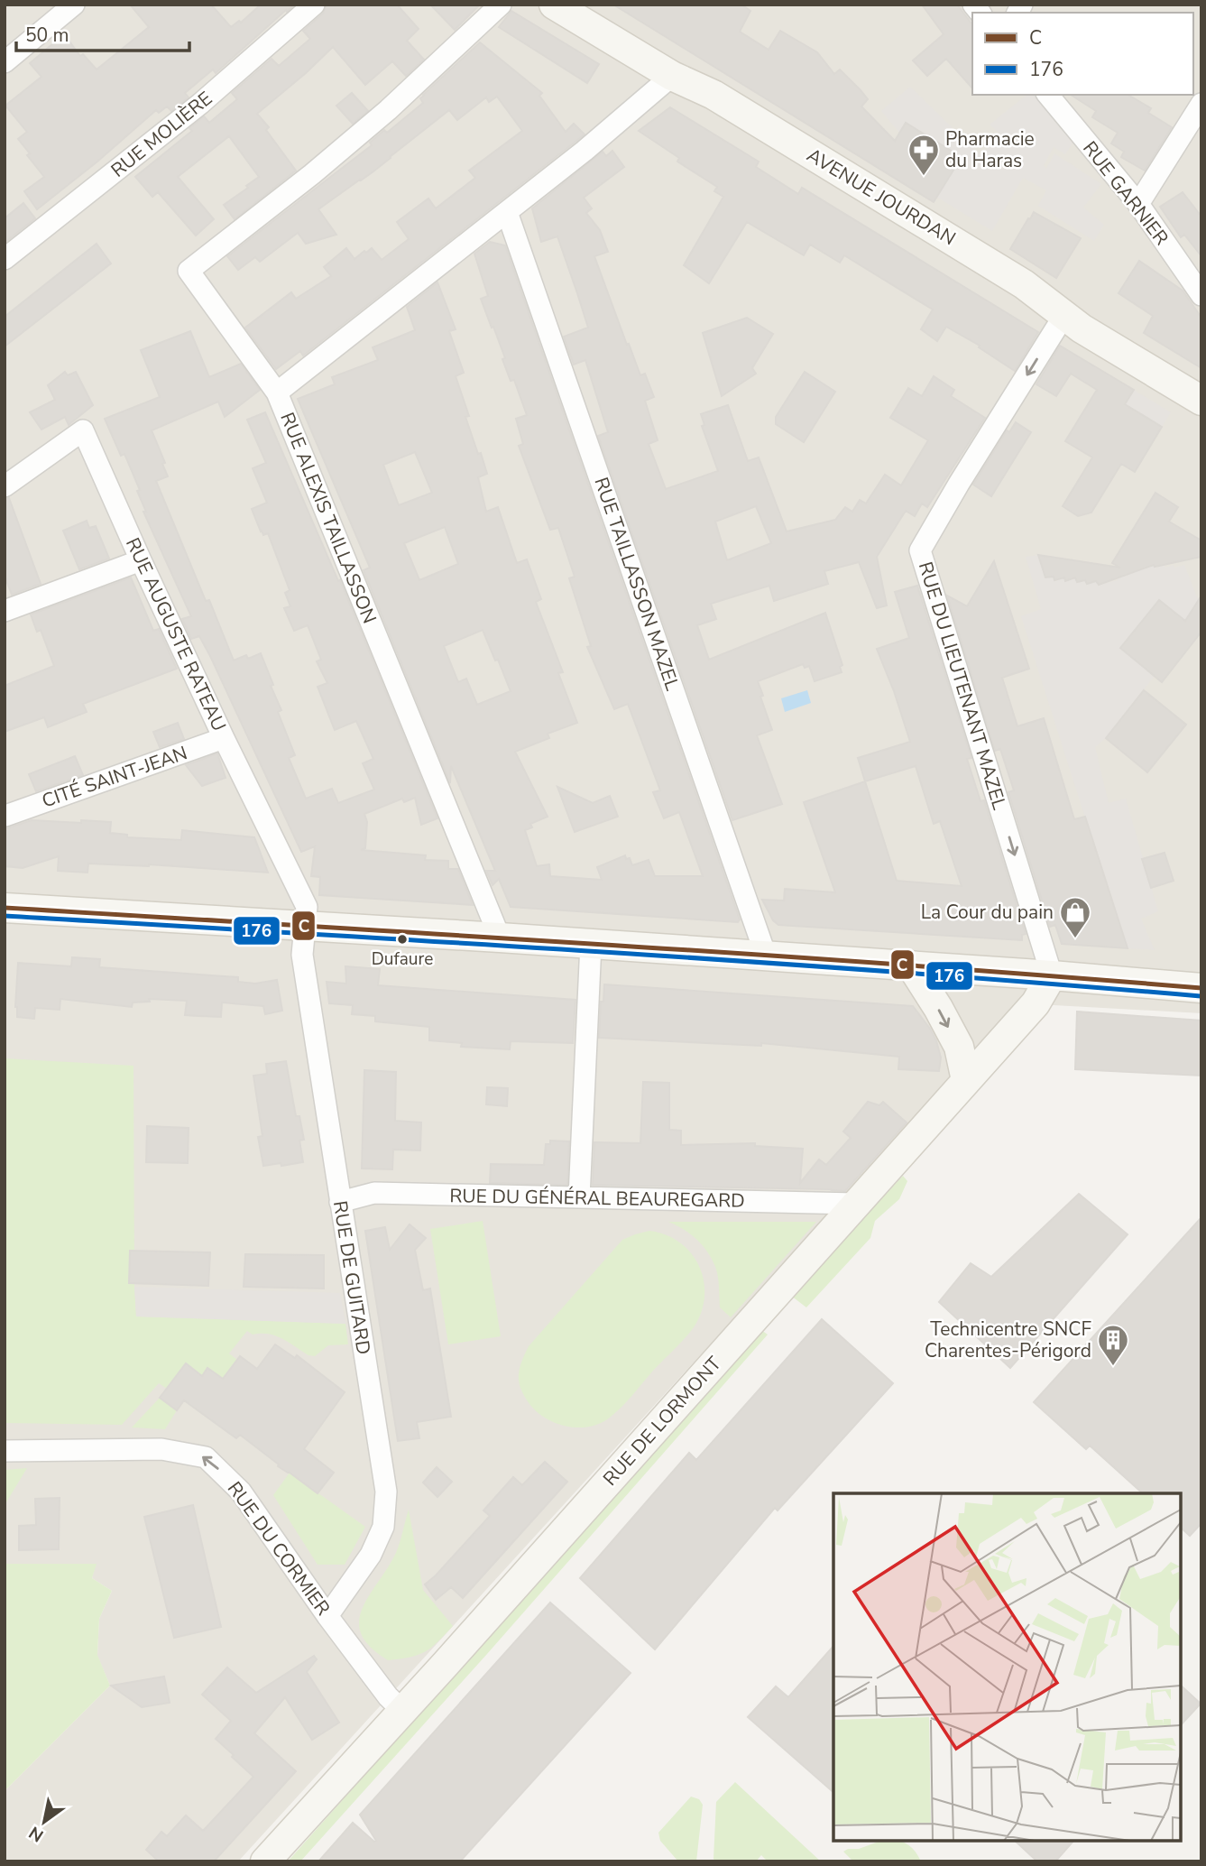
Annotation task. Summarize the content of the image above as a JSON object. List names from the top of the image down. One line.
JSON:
{"streets":{"main road":["AVENUE JOURDAN","RUE DE LORMONT"],"street":["RUE MOLIÈRE","RUE GARNIER","RUE ALEXIS TAILLASSON","RUE TAILLASSON MAZEL","RUE AUGUSTE RATEAU","RUE DU LIEUTENANT MAZEL","CITÉ SAINT-JEAN","RUE DU GÉNÉRAL BEAUREGARD","RUE DE GUITARD","RUE DU CORMIER"]},"crossings":[["AVENUE JOURDAN","RUE ALEXIS TAILLASSON"],["AVENUE JOURDAN","RUE DU LIEUTENANT MAZEL"],["RUE ALEXIS TAILLASSON","RUE TAILLASSON MAZEL"],["RUE AUGUSTE RATEAU","CITÉ SAINT-JEAN"],["RUE AUGUSTE RATEAU","RUE DE GUITARD"],["RUE DU LIEUTENANT MAZEL","RUE DE LORMONT"],["RUE DU GÉNÉRAL BEAUREGARD","RUE DE GUITARD"],["RUE DU GÉNÉRAL BEAUREGARD","RUE DE LORMONT"],["RUE DE GUITARD","RUE DU CORMIER"],["RUE DE LORMONT","RUE DU CORMIER"]],"one_way":["RUE DU LIEUTENANT MAZEL","RUE DU CORMIER"],"places":{"pharmacy":["Pharmacie du Haras"],"shop":["La Cour du pain"],"other":["Dufaure"],"building":["Technicentre SNCF Charentes-Périgord"]},"lines":["transit line C","transit line 176"],"legend":["C","176"],"scale_bar":"50 m","north":"bottom left"}
